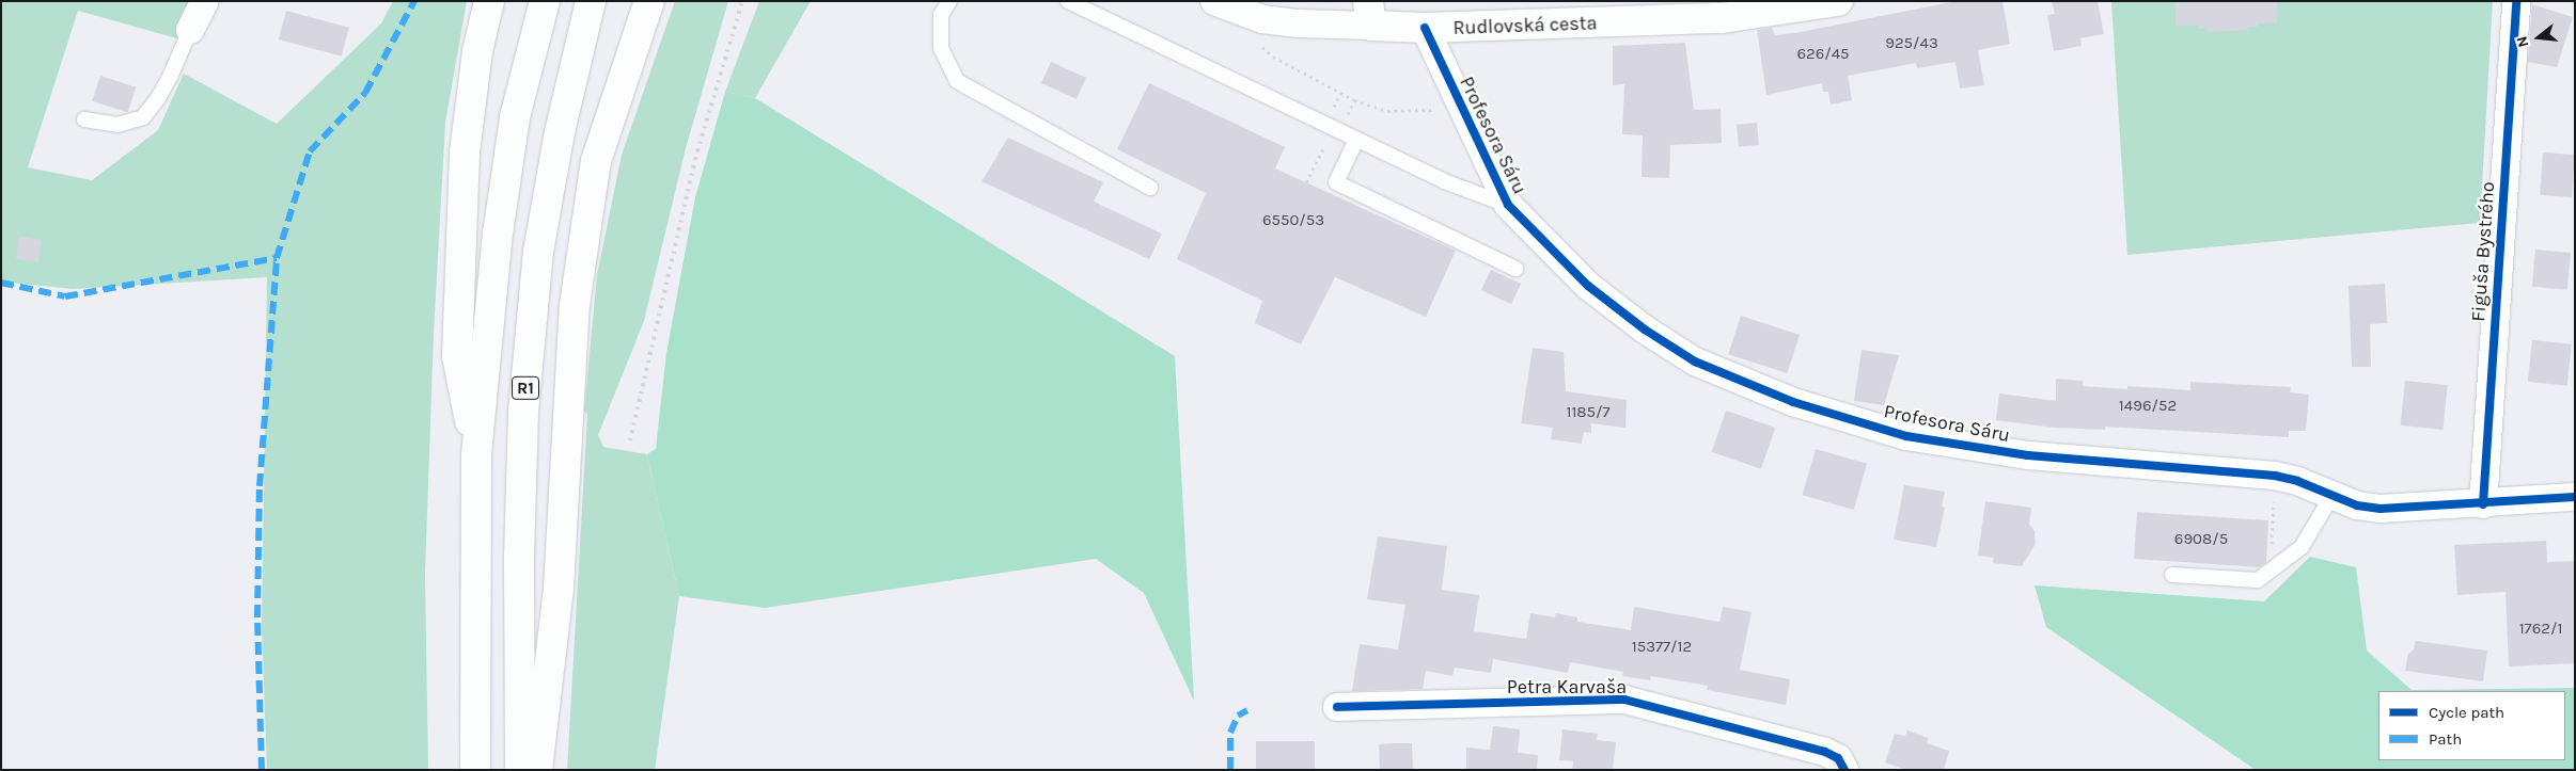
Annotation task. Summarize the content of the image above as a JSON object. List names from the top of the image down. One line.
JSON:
{"streets":{"main road":["Rudlovská cesta","R1"],"street":["Profesora Sáru","Figuša Bystrého","Petra Karvaša"]},"crossings":[["Rudlovská cesta","Profesora Sáru"],["Profesora Sáru","Figuša Bystrého"]],"house_numbers":["925/43","626/45","6550/53","1496/52","1185/7","6908/5","1762/1","15377/12"],"legend":["Cycle path","Path"],"north":"left"}
